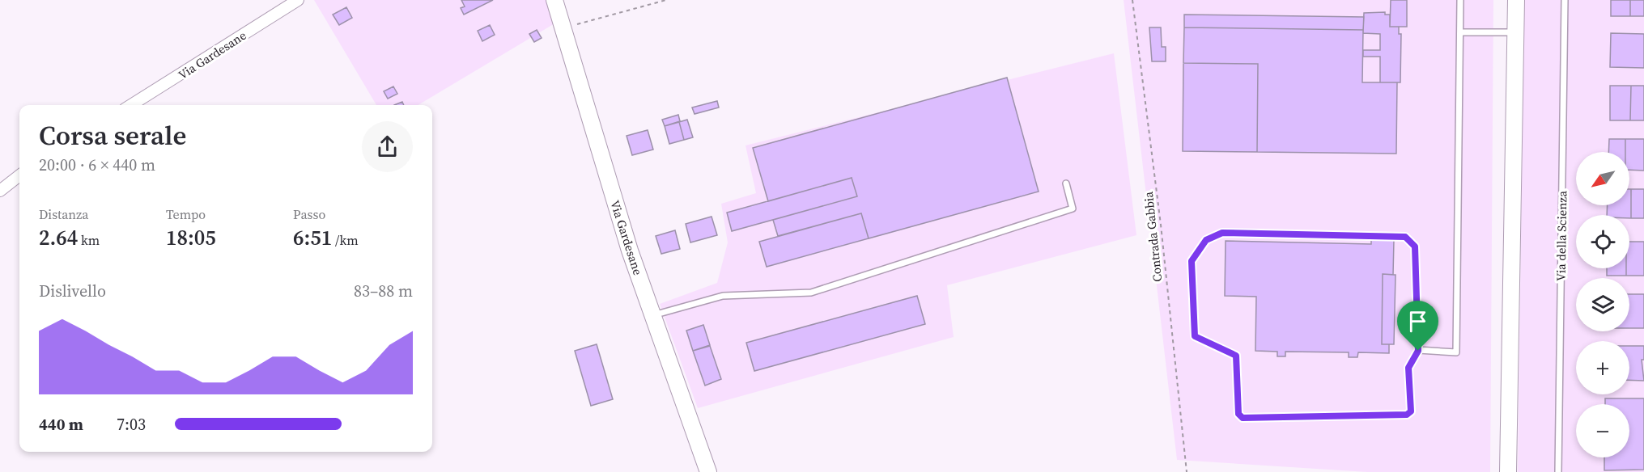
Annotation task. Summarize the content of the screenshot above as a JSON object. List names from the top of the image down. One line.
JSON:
{"streets":{"main road":["Via Gardesane"],"lane":["Via della Scienza"],"path":["Contrada Gabbia"]},"north":"bottom left","page":{"heading":["Corsa serale","20:00 · 6 × 440 m"],"map_buttons":["+","−"],"stats":[["Distanza","2.64 km"],["Tempo","18:05"],["Passo","6:51 /km"]],"chart":["Dislivello","83–88 m"],"list":[{"name":"440 m","note":"7:03"}]}}
